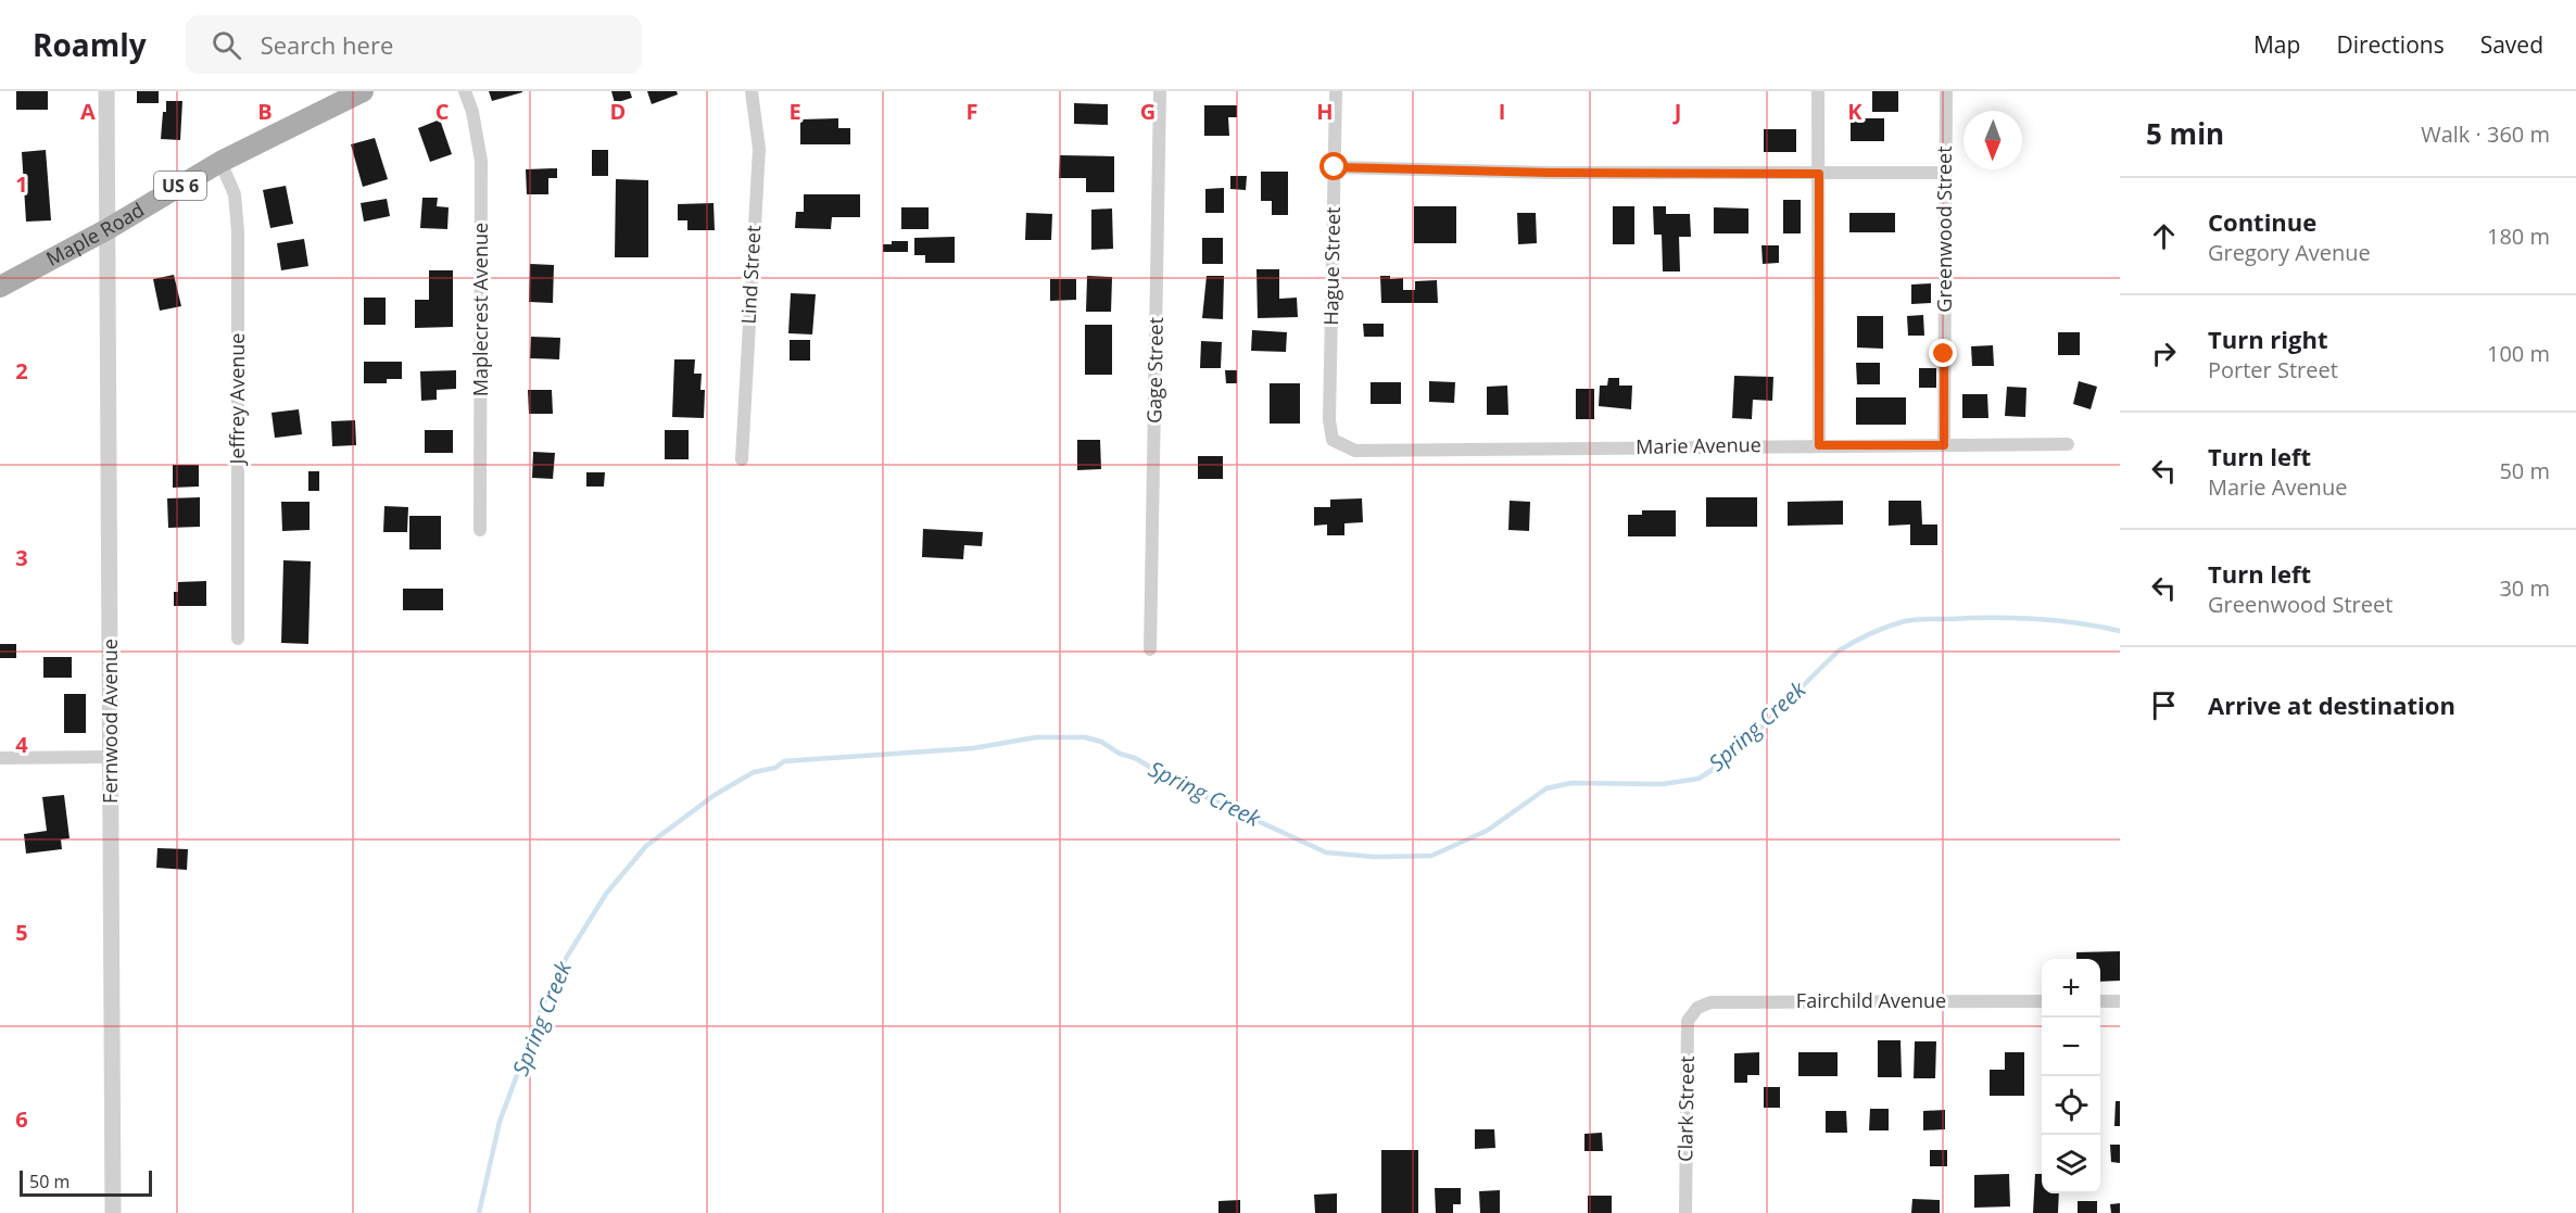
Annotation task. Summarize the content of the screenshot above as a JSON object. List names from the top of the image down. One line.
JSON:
{"streets":{"main road":["US 6","Maple Road"],"street":["Greenwood Street","Hague Street","Lind Street","Maplecrest Avenue","Gage Street","Jeffrey Avenue","Marie Avenue","Fernwood Avenue","Fairchild Avenue","Clark Street"]},"crossings":[["Greenwood Street","Marie Avenue"],["Maple Road","Jeffrey Avenue"],["Maple Road","Fernwood Avenue"],["Hague Street","Marie Avenue"],["Fairchild Avenue","Clark Street"]],"water":["Spring Creek"],"scale_bar":"50 m","north":"bottom","page":{"header":"Roamly","search":"Search here","nav":["Map","Directions","Saved"],"heading":["5 min","Walk · 360 m"],"list":[["Continue","Gregory Avenue","180 m"],["Turn right","Porter Street","100 m"],["Turn left","Marie Avenue","50 m"],["Turn left","Greenwood Street","30 m"],"Arrive at destination"],"map_buttons":["+","−"],"scale":"50 m"},"grid":{"columns":["A","B","C","D","E","F","G","H","I","J","K"],"rows":["1","2","3","4","5","6"]}}
